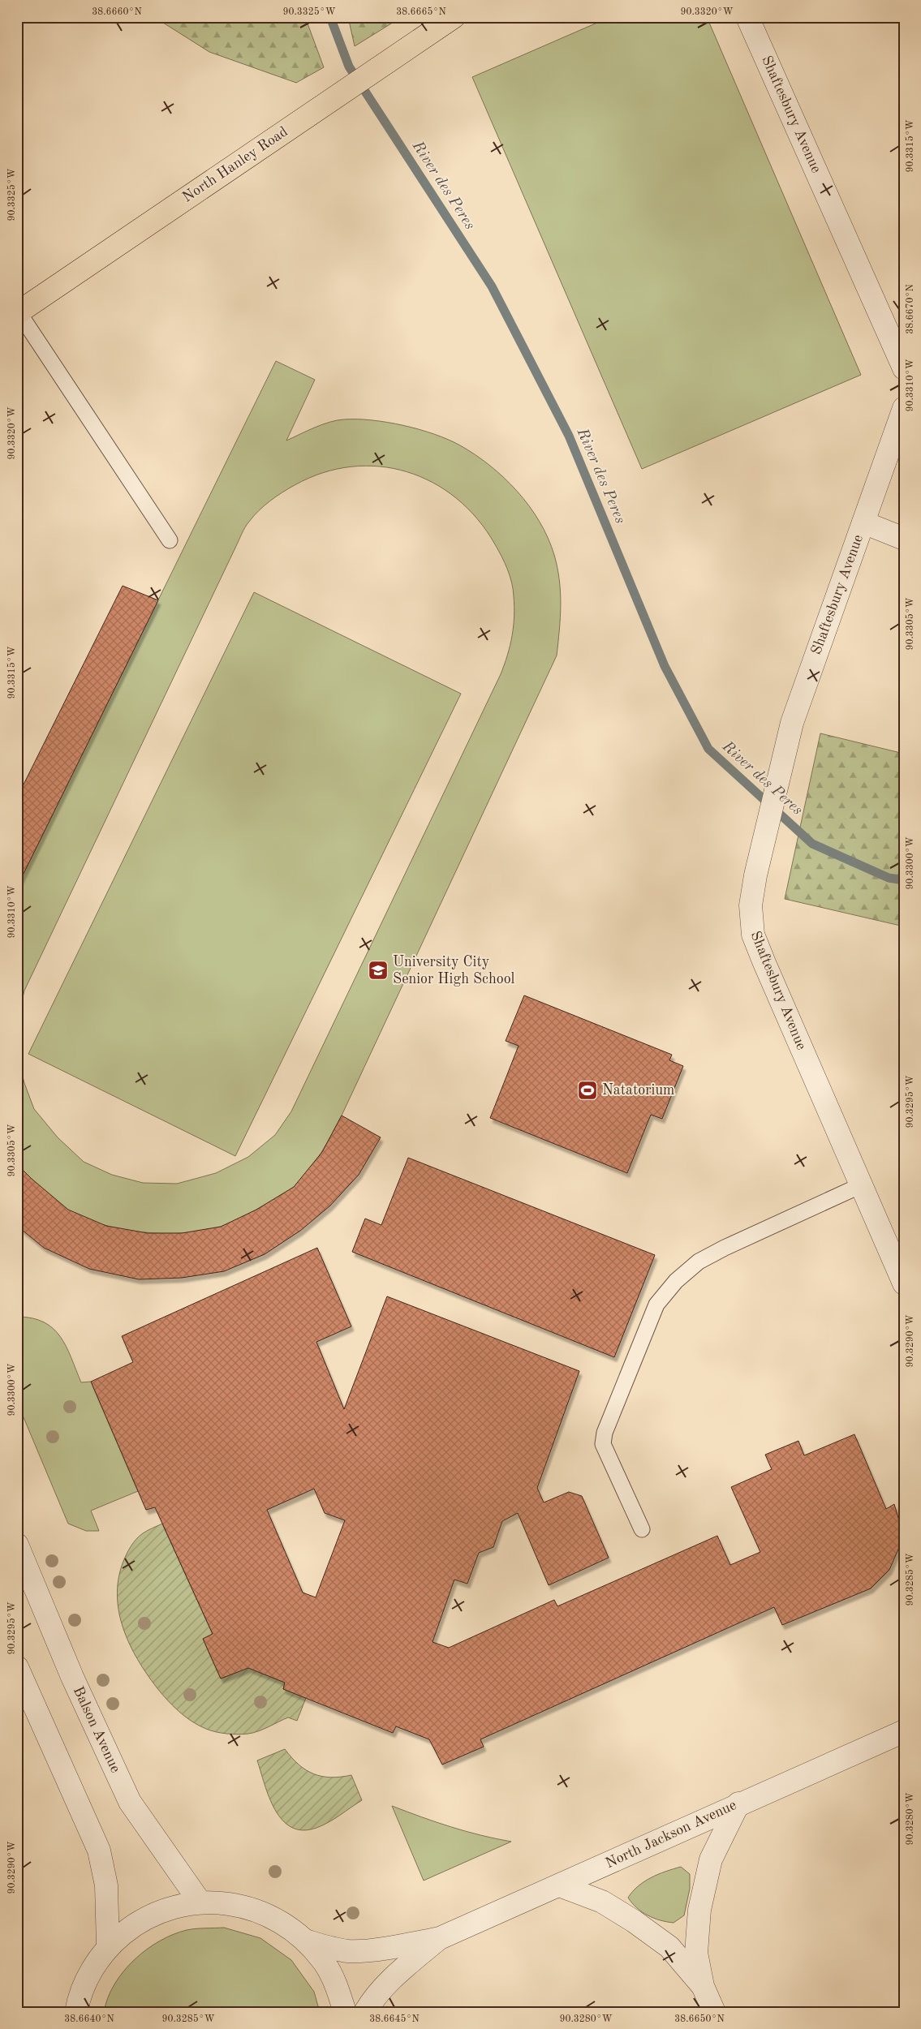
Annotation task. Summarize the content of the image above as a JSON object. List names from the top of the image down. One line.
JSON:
{"streets":{"main road":["North Hanley Road"],"street":["Shaftesbury Avenue","Balson Avenue","North Jackson Avenue"]},"water":["River des Peres"],"places":{"school or university":["University City Senior High School"],"sports":["Natatorium"]},"coordinates":["38.6660°N","90.3325°W","38.6665°N","90.3320°W","90.3315°W","38.6670°N","90.3310°W","90.3305°W","90.3300°W","90.3295°W","90.3290°W","90.3285°W","90.3280°W","38.6640°N","38.6645°N","38.6650°N"]}
